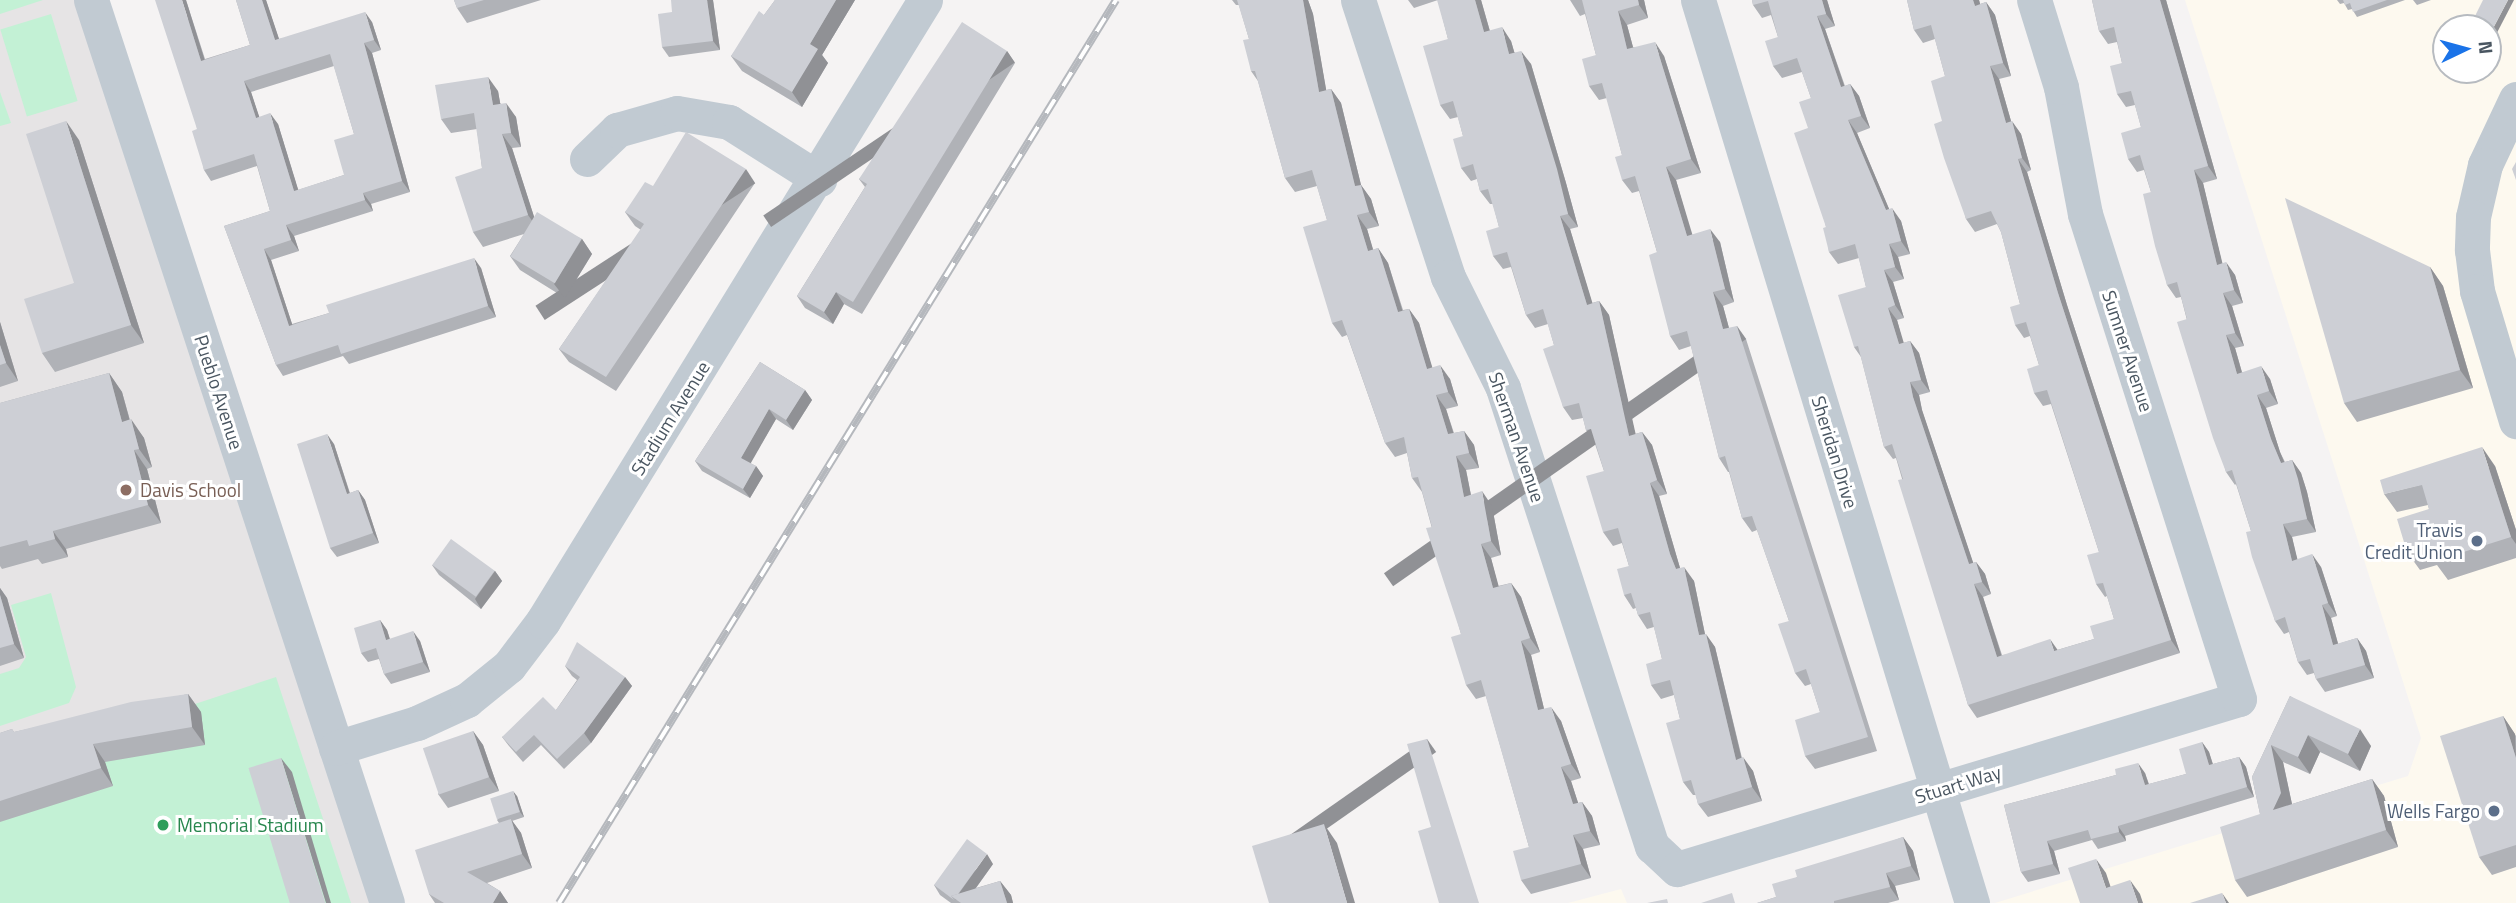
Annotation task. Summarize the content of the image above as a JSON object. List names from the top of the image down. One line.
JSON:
{"streets":{"street":["Sumner Avenue","Pueblo Avenue","Stadium Avenue","Sherman Avenue","Sheridan Drive","Stuart Way"]},"crossings":[["Sumner Avenue","Stuart Way"],["Pueblo Avenue","Stadium Avenue"],["Sherman Avenue","Stuart Way"],["Sheridan Drive","Stuart Way"]],"places":["Davis School","Travis Credit Union","Wells Fargo","Memorial Stadium"],"north":"right"}
